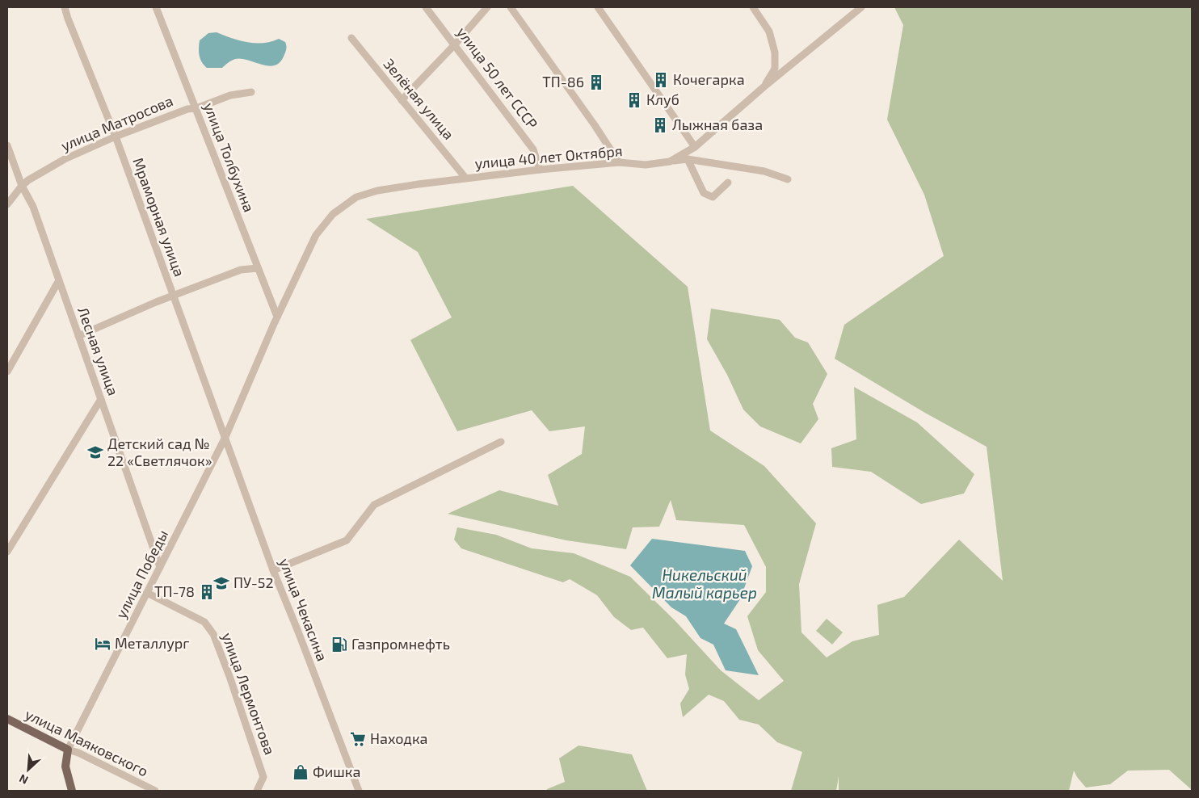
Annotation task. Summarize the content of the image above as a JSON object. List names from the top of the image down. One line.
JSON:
{"streets":{"main road":["улица Победы","улица Маяковского"],"street":["улица 50 лет СССР","Зелёная улица","улица Матросова","улица Толбухина","улица 40 лет Октября","Мраморная улица","Лесная улица","улица Чекасина","улица Лермонтова"]},"crossings":[["улица 50 лет СССР","улица 40 лет Октября"],["Зелёная улица","улица 40 лет Октября"],["улица Матросова","улица Толбухина"],["улица Матросова","Мраморная улица"],["улица Матросова","Лесная улица"],["улица Толбухина","улица 40 лет Октября"],["улица 40 лет Октября","Мраморная улица"],["улица 40 лет Октября","улица Победы"],["улица 40 лет Октября","улица Чекасина"],["Мраморная улица","улица Победы"],["Мраморная улица","улица Чекасина"],["Лесная улица","улица Победы"],["улица Победы","улица Чекасина"],["улица Победы","улица Лермонтова"],["улица Победы","улица Маяковского"]],"water":["Никельский Малый карьер"],"places":{"building":["Кочегарка","ТП-86","Клуб","Лыжная база","ТП-78"],"school or university":["Детский сад № 22 «Светлячок»","ПУ-52"],"hotel":["Металлург"],"fuel station":["Газпромнефть"],"supermarket":["Находка"],"shop":["Фишка"]},"north":"bottom left"}
